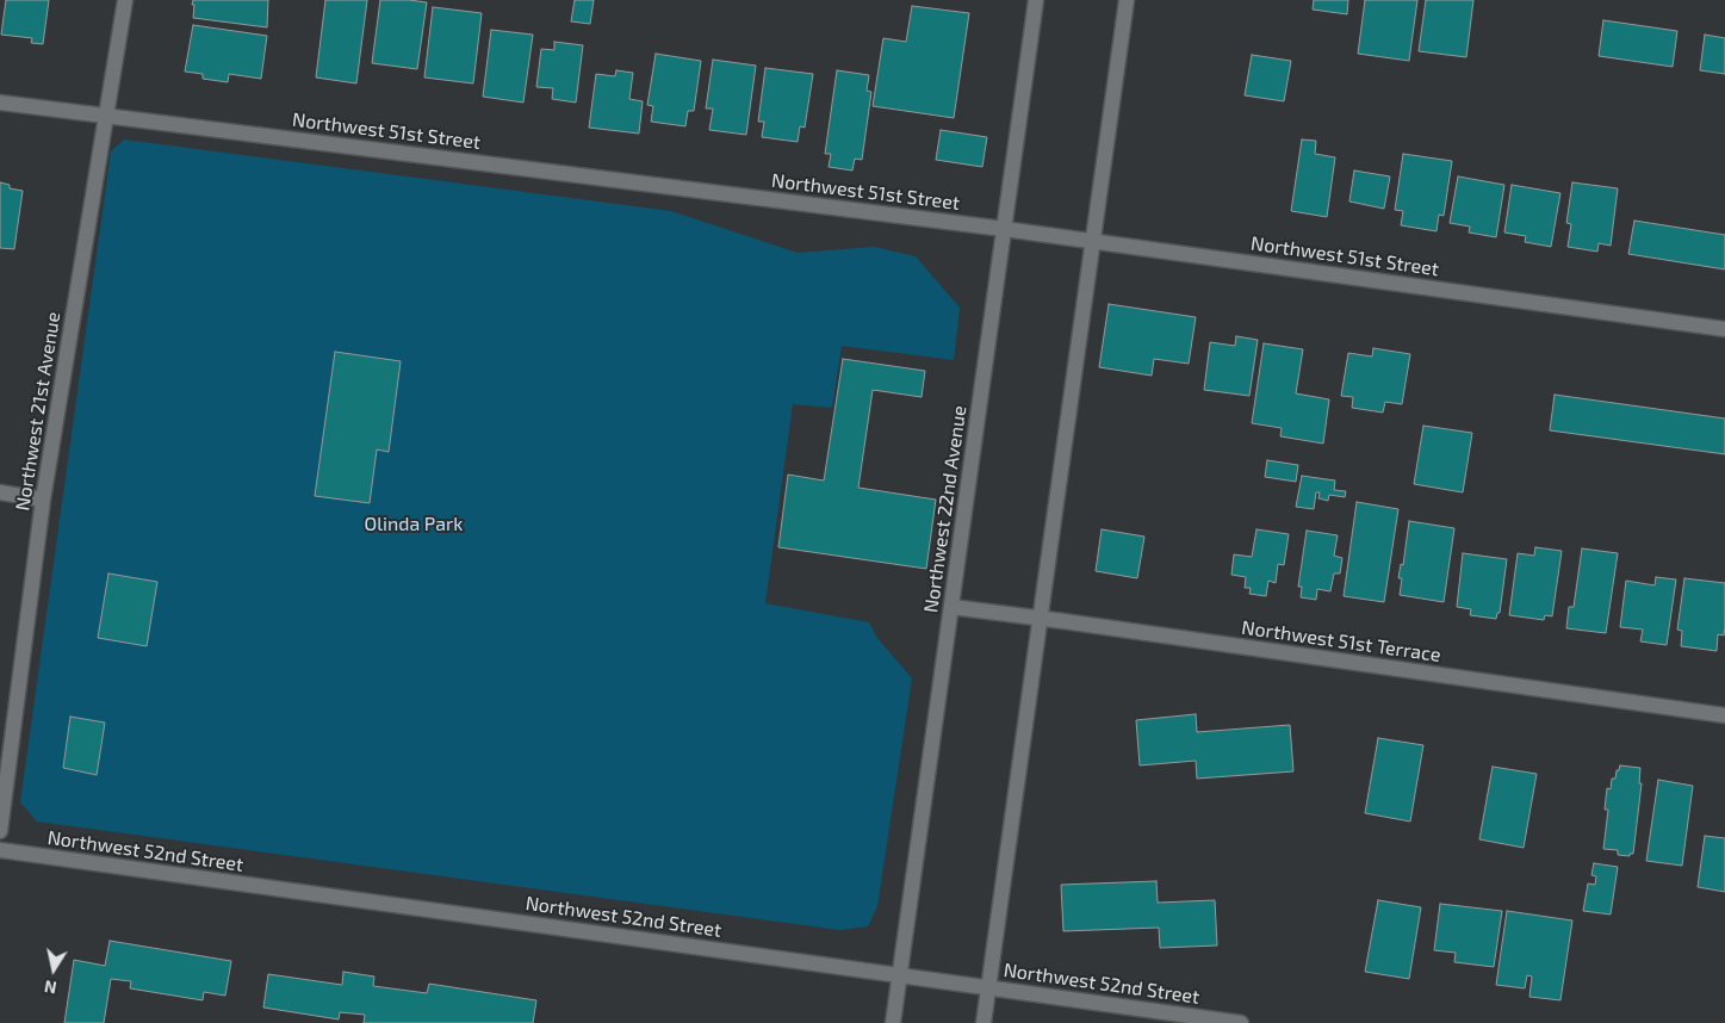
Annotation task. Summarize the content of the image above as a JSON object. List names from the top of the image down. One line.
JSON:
{"streets":{"street":["Northwest 51st Street","Northwest 21st Avenue","Northwest 22nd Avenue","Northwest 51st Terrace","Northwest 52nd Street"]},"crossings":[["Northwest 51st Street","Northwest 21st Avenue"],["Northwest 51st Street","Northwest 22nd Avenue"],["Northwest 22nd Avenue","Northwest 51st Terrace"],["Northwest 22nd Avenue","Northwest 52nd Street"]],"parks":["Olinda Park"],"north":"bottom"}
